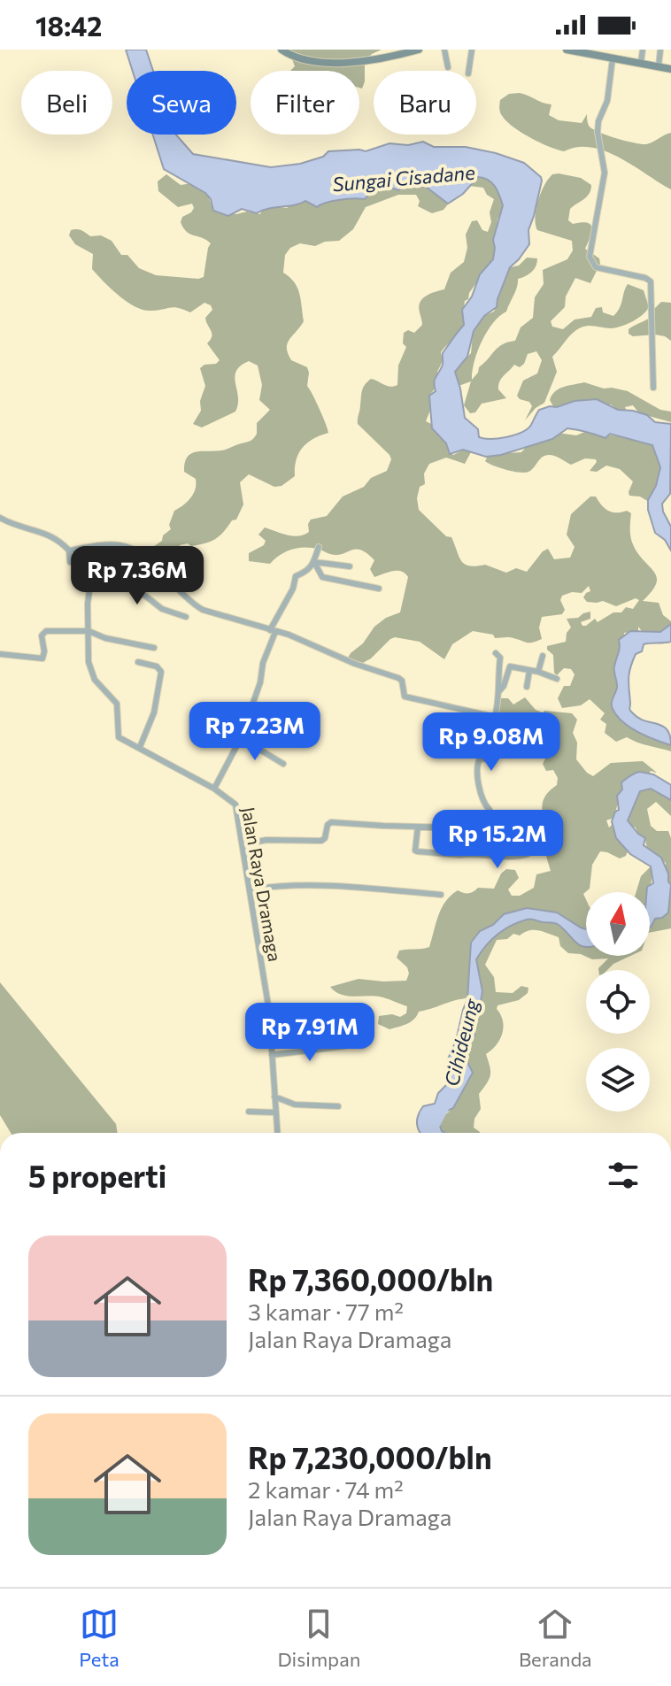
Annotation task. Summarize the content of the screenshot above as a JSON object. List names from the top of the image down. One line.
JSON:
{"streets":{"street":["Jalan Raya Dramaga"]},"water":["Sungai Cisadane","Cihideung"],"north":"top","page":{"status":"18:42","chip":["Beli","Sewa","Filter","Baru"],"price":["Rp 7.36M","Rp 7.23M","Rp 9.08M","Rp 15.2M","Rp 7.91M"],"heading":"5 properti","list":[{"name":"Rp 7,360,000/bln","note":"3 kamar · 77 m² · Jalan Raya Dramaga"},{"name":"Rp 7,230,000/bln","note":"2 kamar · 74 m² · Jalan Raya Dramaga"}],"tabs":["Peta","Disimpan","Beranda"]}}
